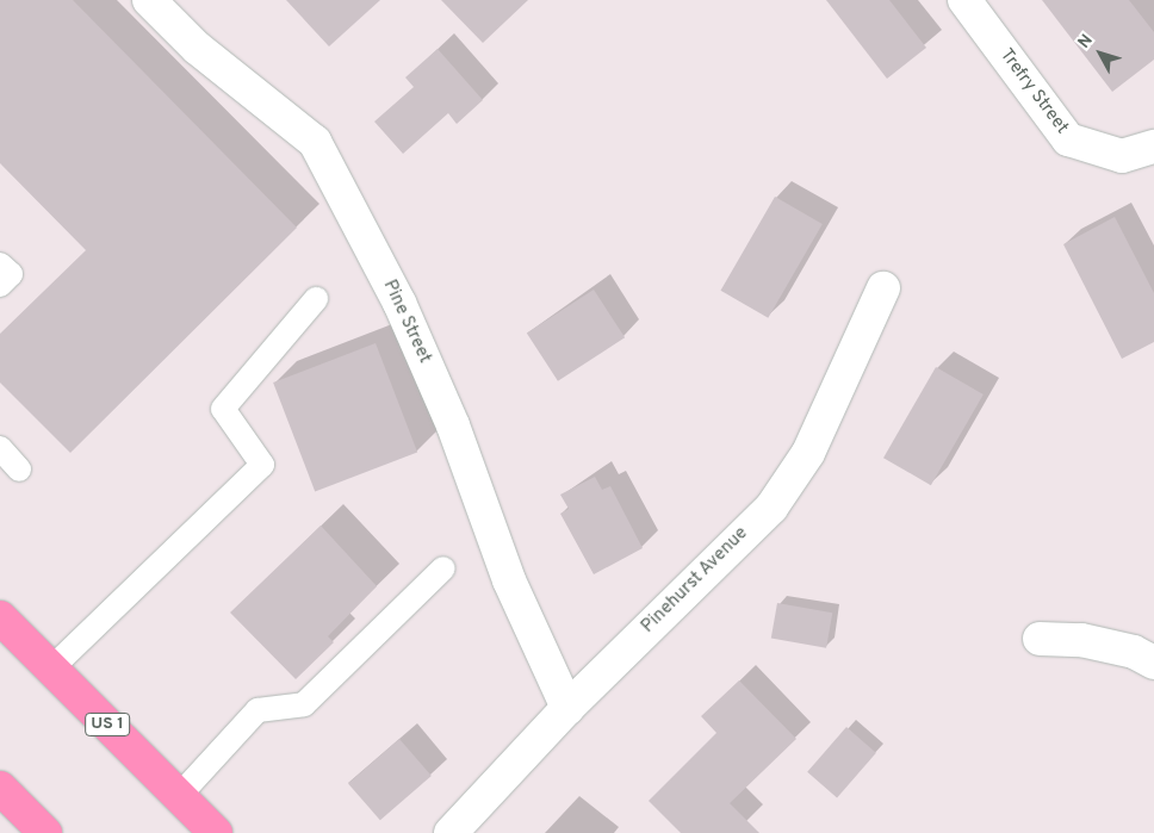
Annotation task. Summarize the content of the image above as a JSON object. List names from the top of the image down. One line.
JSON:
{"streets":{"highway":["US 1"],"street":["Trefry Street","Pine Street","Pinehurst Avenue"]},"crossings":[["Pine Street","Pinehurst Avenue"]],"north":"top left"}
